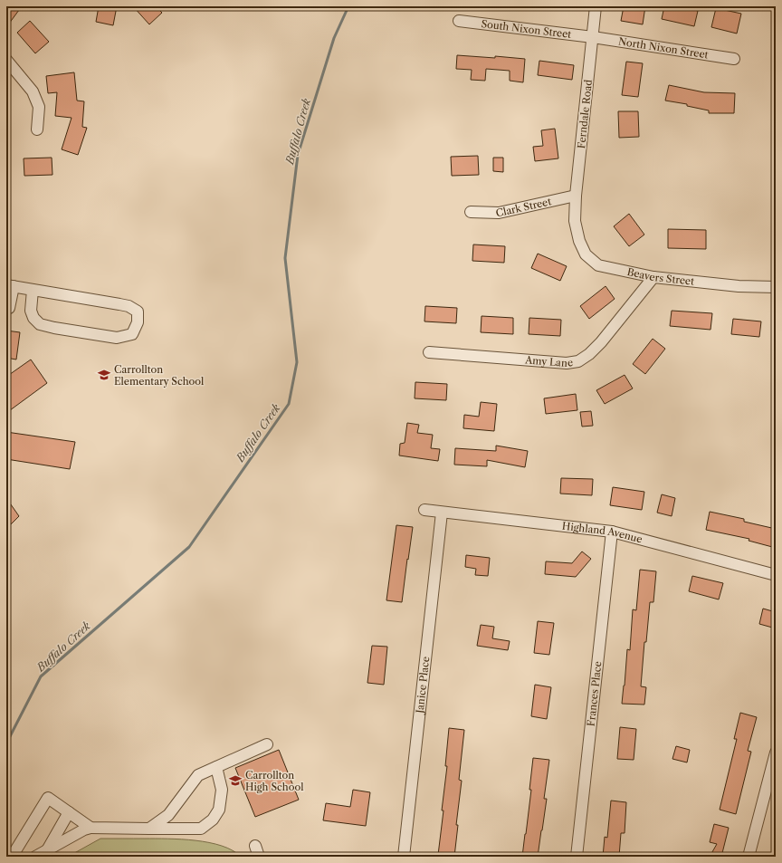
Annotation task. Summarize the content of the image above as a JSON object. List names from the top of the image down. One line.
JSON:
{"streets":{"street":["South Nixon Street","North Nixon Street","Ferndale Road","Clark Street","Beavers Street","Amy Lane","Highland Avenue","Janice Place","Frances Place"]},"crossings":[["South Nixon Street","North Nixon Street"],["South Nixon Street","Ferndale Road"],["North Nixon Street","Ferndale Road"],["Ferndale Road","Clark Street"],["Ferndale Road","Beavers Street"],["Beavers Street","Amy Lane"],["Highland Avenue","Janice Place"],["Highland Avenue","Frances Place"]],"water":["Buffalo Creek"],"places":{"school or university":["Carrollton Elementary School","Carrollton High School"]}}
